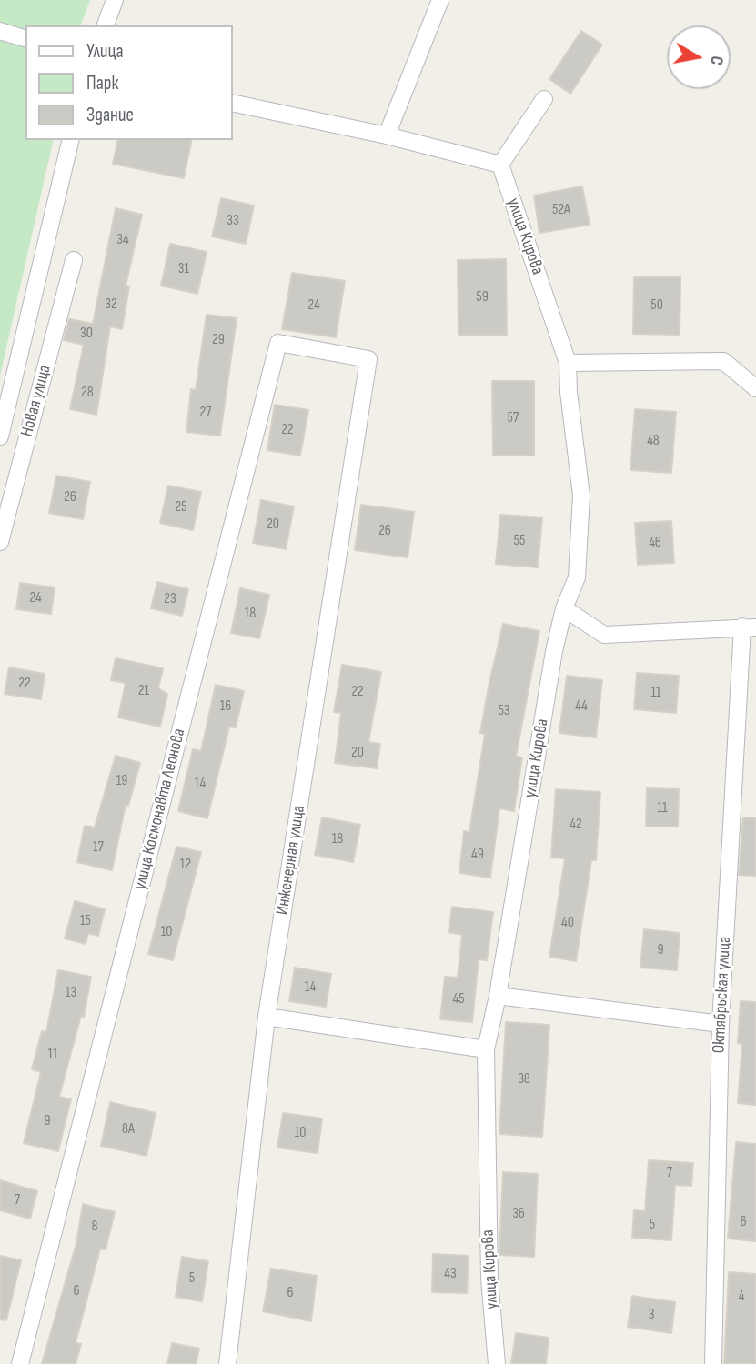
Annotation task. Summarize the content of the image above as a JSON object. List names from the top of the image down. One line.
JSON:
{"streets":{"street":["улица Кирова","Новая улица","улица Космонавта Леонова","Инженерная улица","Октябрьская улица"]},"crossings":[["улица Космонавта Леонова","Инженерная улица"]],"house_numbers":["52А","33","34","31","59","32","24","50","30","29","28","27","57","22","48","26","25","20","26","55","46","24","23","18","22","21","22","11","16","44","53","20","19","14","11","42","18","17","49","12","15","40","10","9","14","13","45","11","38","9","8А","10","7","7","36","6","5","8","43","5","6","6","4","3"],"legend":["Улица","Парк","Здание"],"north":"right"}
